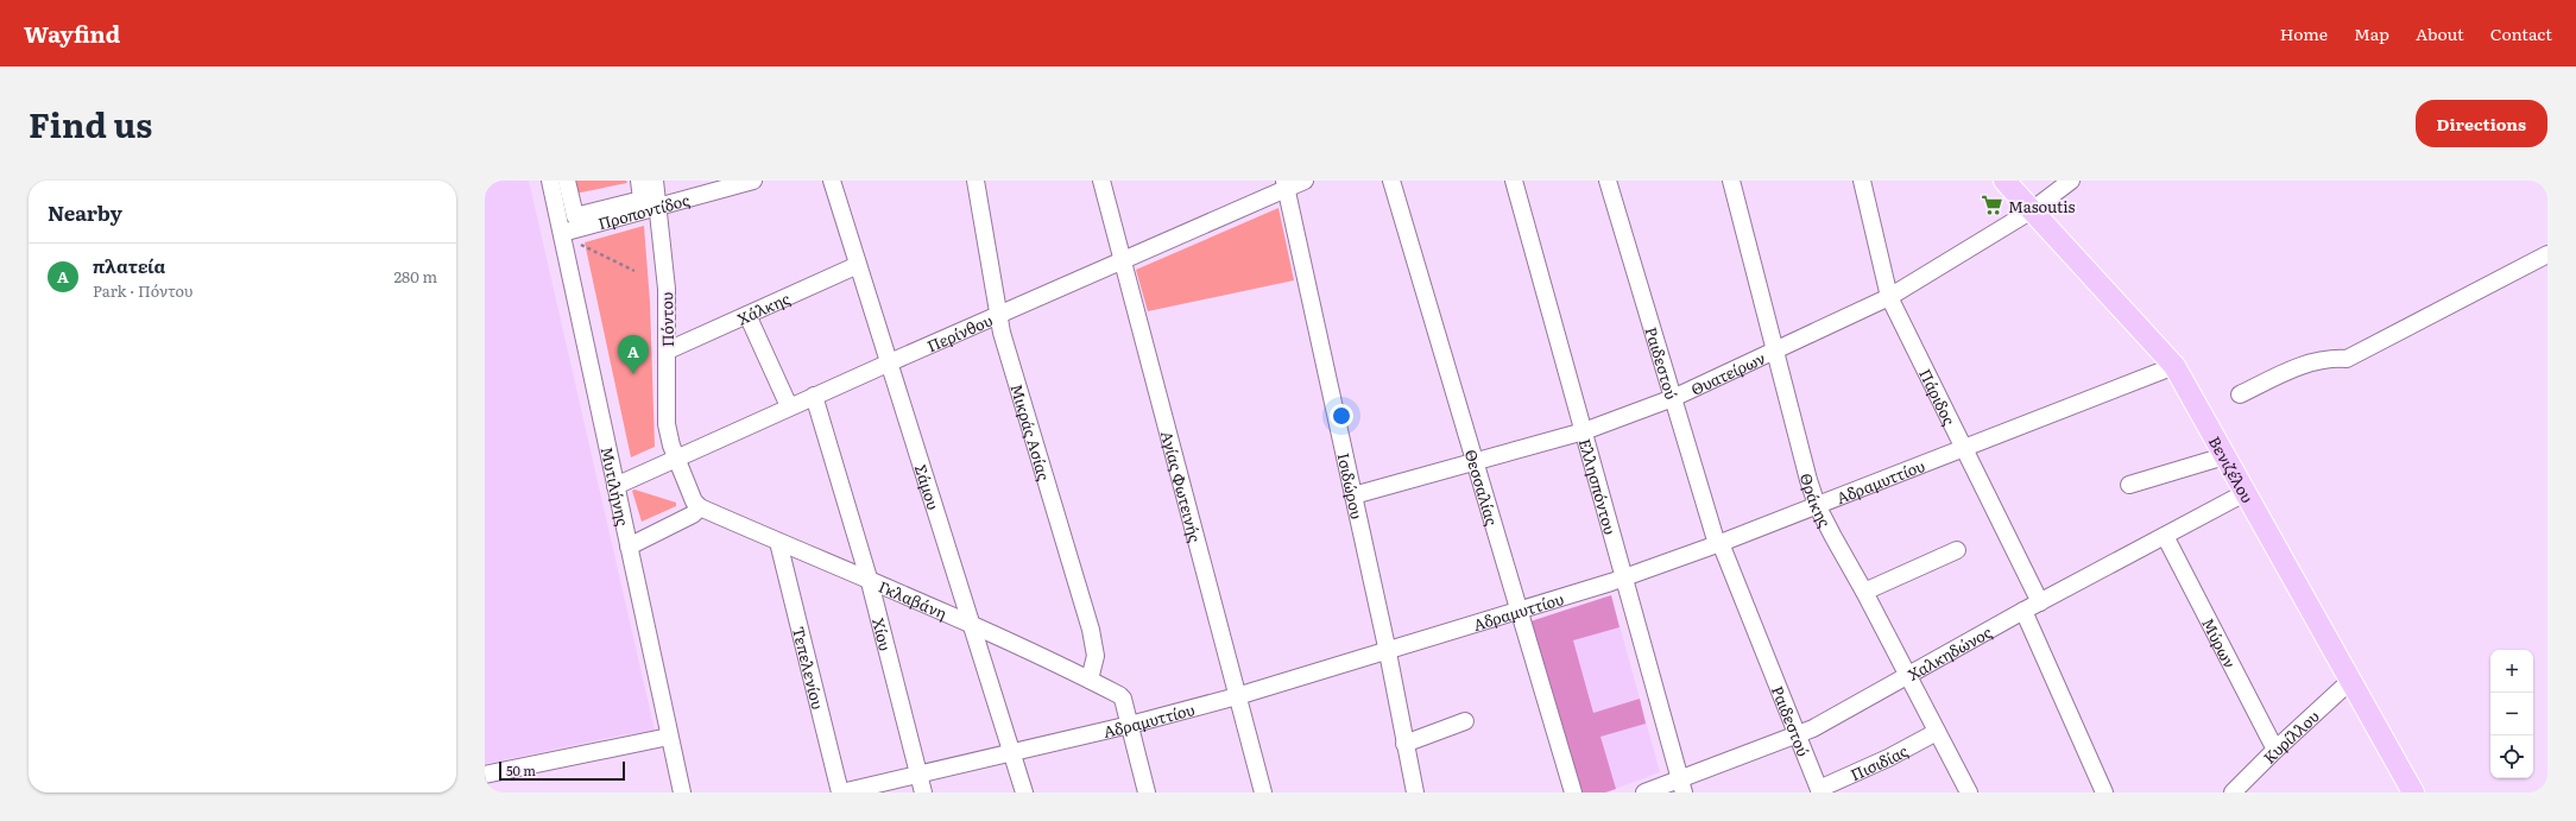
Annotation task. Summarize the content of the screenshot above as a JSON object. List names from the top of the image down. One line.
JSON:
{"streets":{"main road":["Βενιζέλου"],"street":["Προποντίδος","Χάλκης","Πόντου","Περίνθου","Ραιδεστού","Θυατείρων","Πάριδος","Μικράς Ασίας","Αδραμυττίου","Μυτιλήνης","Σάμου","Ισιδώρου","Ελλησπόντου","Αγίας Φωτεινής","Θεσσαλίας","Θράκης","Γκλαβάνη","Χίου","Μύρων","Χαλκηδώνος","Τεπελενίου","Κυρίλλου","Πισιδίας"]},"crossings":[["Προποντίδος","Πόντου"],["Προποντίδος","Μυτιλήνης"],["Χάλκης","Πόντου"],["Χάλκης","Σάμου"],["Πόντου","Περίνθου"],["Περίνθου","Μικράς Ασίας"],["Περίνθου","Μυτιλήνης"],["Περίνθου","Σάμου"],["Περίνθου","Ισιδώρου"],["Περίνθου","Αγίας Φωτεινής"],["Περίνθου","Χίου"],["Ραιδεστού","Θυατείρων"],["Ραιδεστού","Αδραμυττίου"],["Ραιδεστού","Χαλκηδώνος"],["Ραιδεστού","Πισιδίας"],["Θυατείρων","Πάριδος"],["Θυατείρων","Βενιζέλου"],["Θυατείρων","Ισιδώρου"],["Θυατείρων","Ελλησπόντου"],["Θυατείρων","Θεσσαλίας"],["Θυατείρων","Θράκης"],["Πάριδος","Αδραμυττίου"],["Πάριδος","Χαλκηδώνος"],["Μικράς Ασίας","Γκλαβάνη"],["Βενιζέλου","Αδραμυττίου"],["Βενιζέλου","Χαλκηδώνος"],["Βενιζέλου","Κυρίλλου"],["Αδραμυττίου","Σάμου"],["Αδραμυττίου","Ισιδώρου"],["Αδραμυττίου","Ελλησπόντου"],["Αδραμυττίου","Αγίας Φωτεινής"],["Αδραμυττίου","Θεσσαλίας"],["Αδραμυττίου","Θράκης"],["Αδραμυττίου","Γκλαβάνη"],["Αδραμυττίου","Χίου"],["Αδραμυττίου","Τεπελενίου"],["Σάμου","Γκλαβάνη"],["Ελλησπόντου","Χαλκηδώνος"],["Θράκης","Χαλκηδώνος"],["Θράκης","Πισιδίας"],["Γκλαβάνη","Χίου"],["Γκλαβάνη","Τεπελενίου"],["Μύρων","Χαλκηδώνος"],["Μύρων","Κυρίλλου"]],"places":{"supermarket":["Masoutis"]},"scale_bar":"50 m","page":{"header":"Wayfind","nav":["Home","Map","About","Contact"],"title":"Find us","buttons":"Directions","heading":"Nearby","list":[{"mark":"A","name":"πλατεία","note":"Park · Πόντου","value":"280 m"}],"pins":"A","map_buttons":["+","−"],"scale":"50 m"}}
